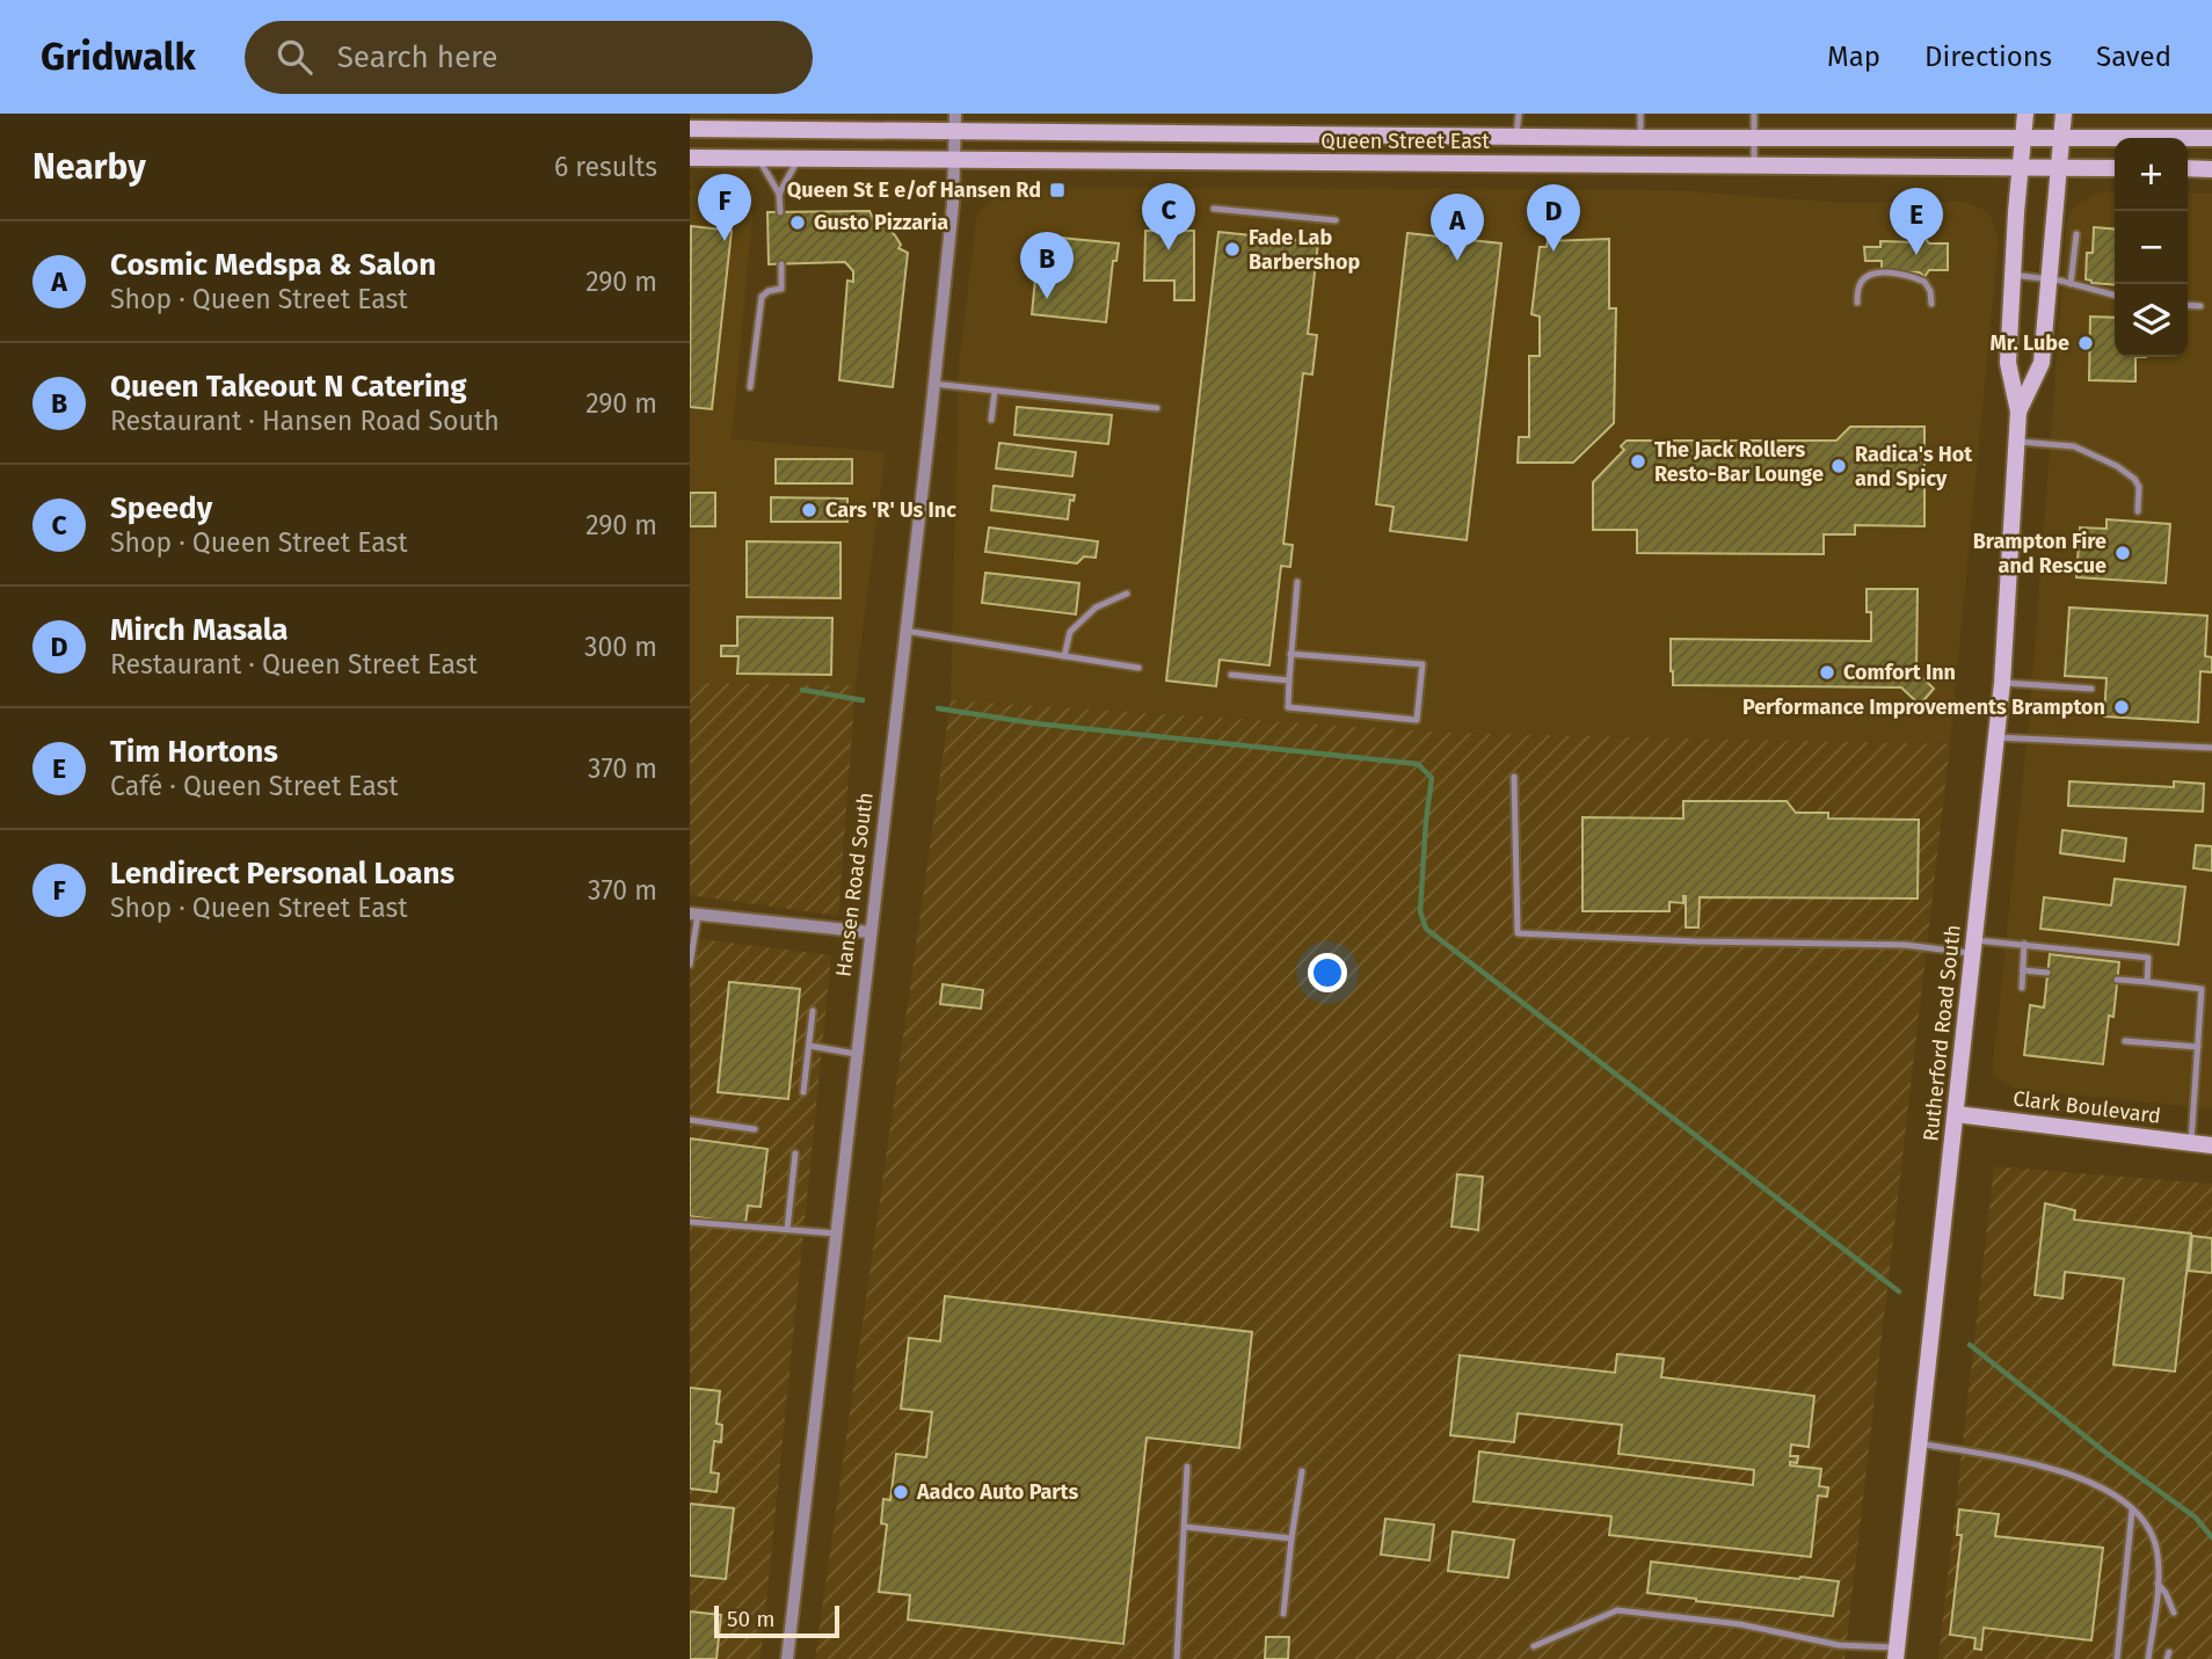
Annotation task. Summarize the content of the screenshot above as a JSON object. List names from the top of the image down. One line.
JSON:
{"streets":{"main road":["Queen Street East","Rutherford Road South","Clark Boulevard"],"street":["Hansen Road South"]},"crossings":[["Queen Street East","Hansen Road South"],["Queen Street East","Rutherford Road South"],["Rutherford Road South","Clark Boulevard"]],"places":{"transit":["Queen St E e/of Hansen Rd"],"other":["Gusto Pizzaria","Fade Lab Barbershop","Mr. Lube","The Jack Rollers Resto-Bar Lounge","Radica's Hot and Spicy","Cars 'R' Us Inc","Brampton Fire and Rescue","Comfort Inn","Performance Improvements Brampton","Aadco Auto Parts"]},"scale_bar":"50 m","page":{"header":"Gridwalk","search":"Search here","nav":["Map","Directions","Saved"],"heading":["Nearby","6 results"],"map_buttons":["+","−"],"pins":["F","C","D","E","A","B"],"list":[{"mark":"A","name":"Cosmic Medspa & Salon","note":"Shop · Queen Street East","value":"290 m"},{"mark":"B","name":"Queen Takeout N Catering","note":"Restaurant · Hansen Road South","value":"290 m"},{"mark":"C","name":"Speedy","note":"Shop · Queen Street East","value":"290 m"},{"mark":"D","name":"Mirch Masala","note":"Restaurant · Queen Street East","value":"300 m"},{"mark":"E","name":"Tim Hortons","note":"Café · Queen Street East","value":"370 m"},{"mark":"F","name":"Lendirect Personal Loans","note":"Shop · Queen Street East","value":"370 m"}],"scale":"50 m"}}
